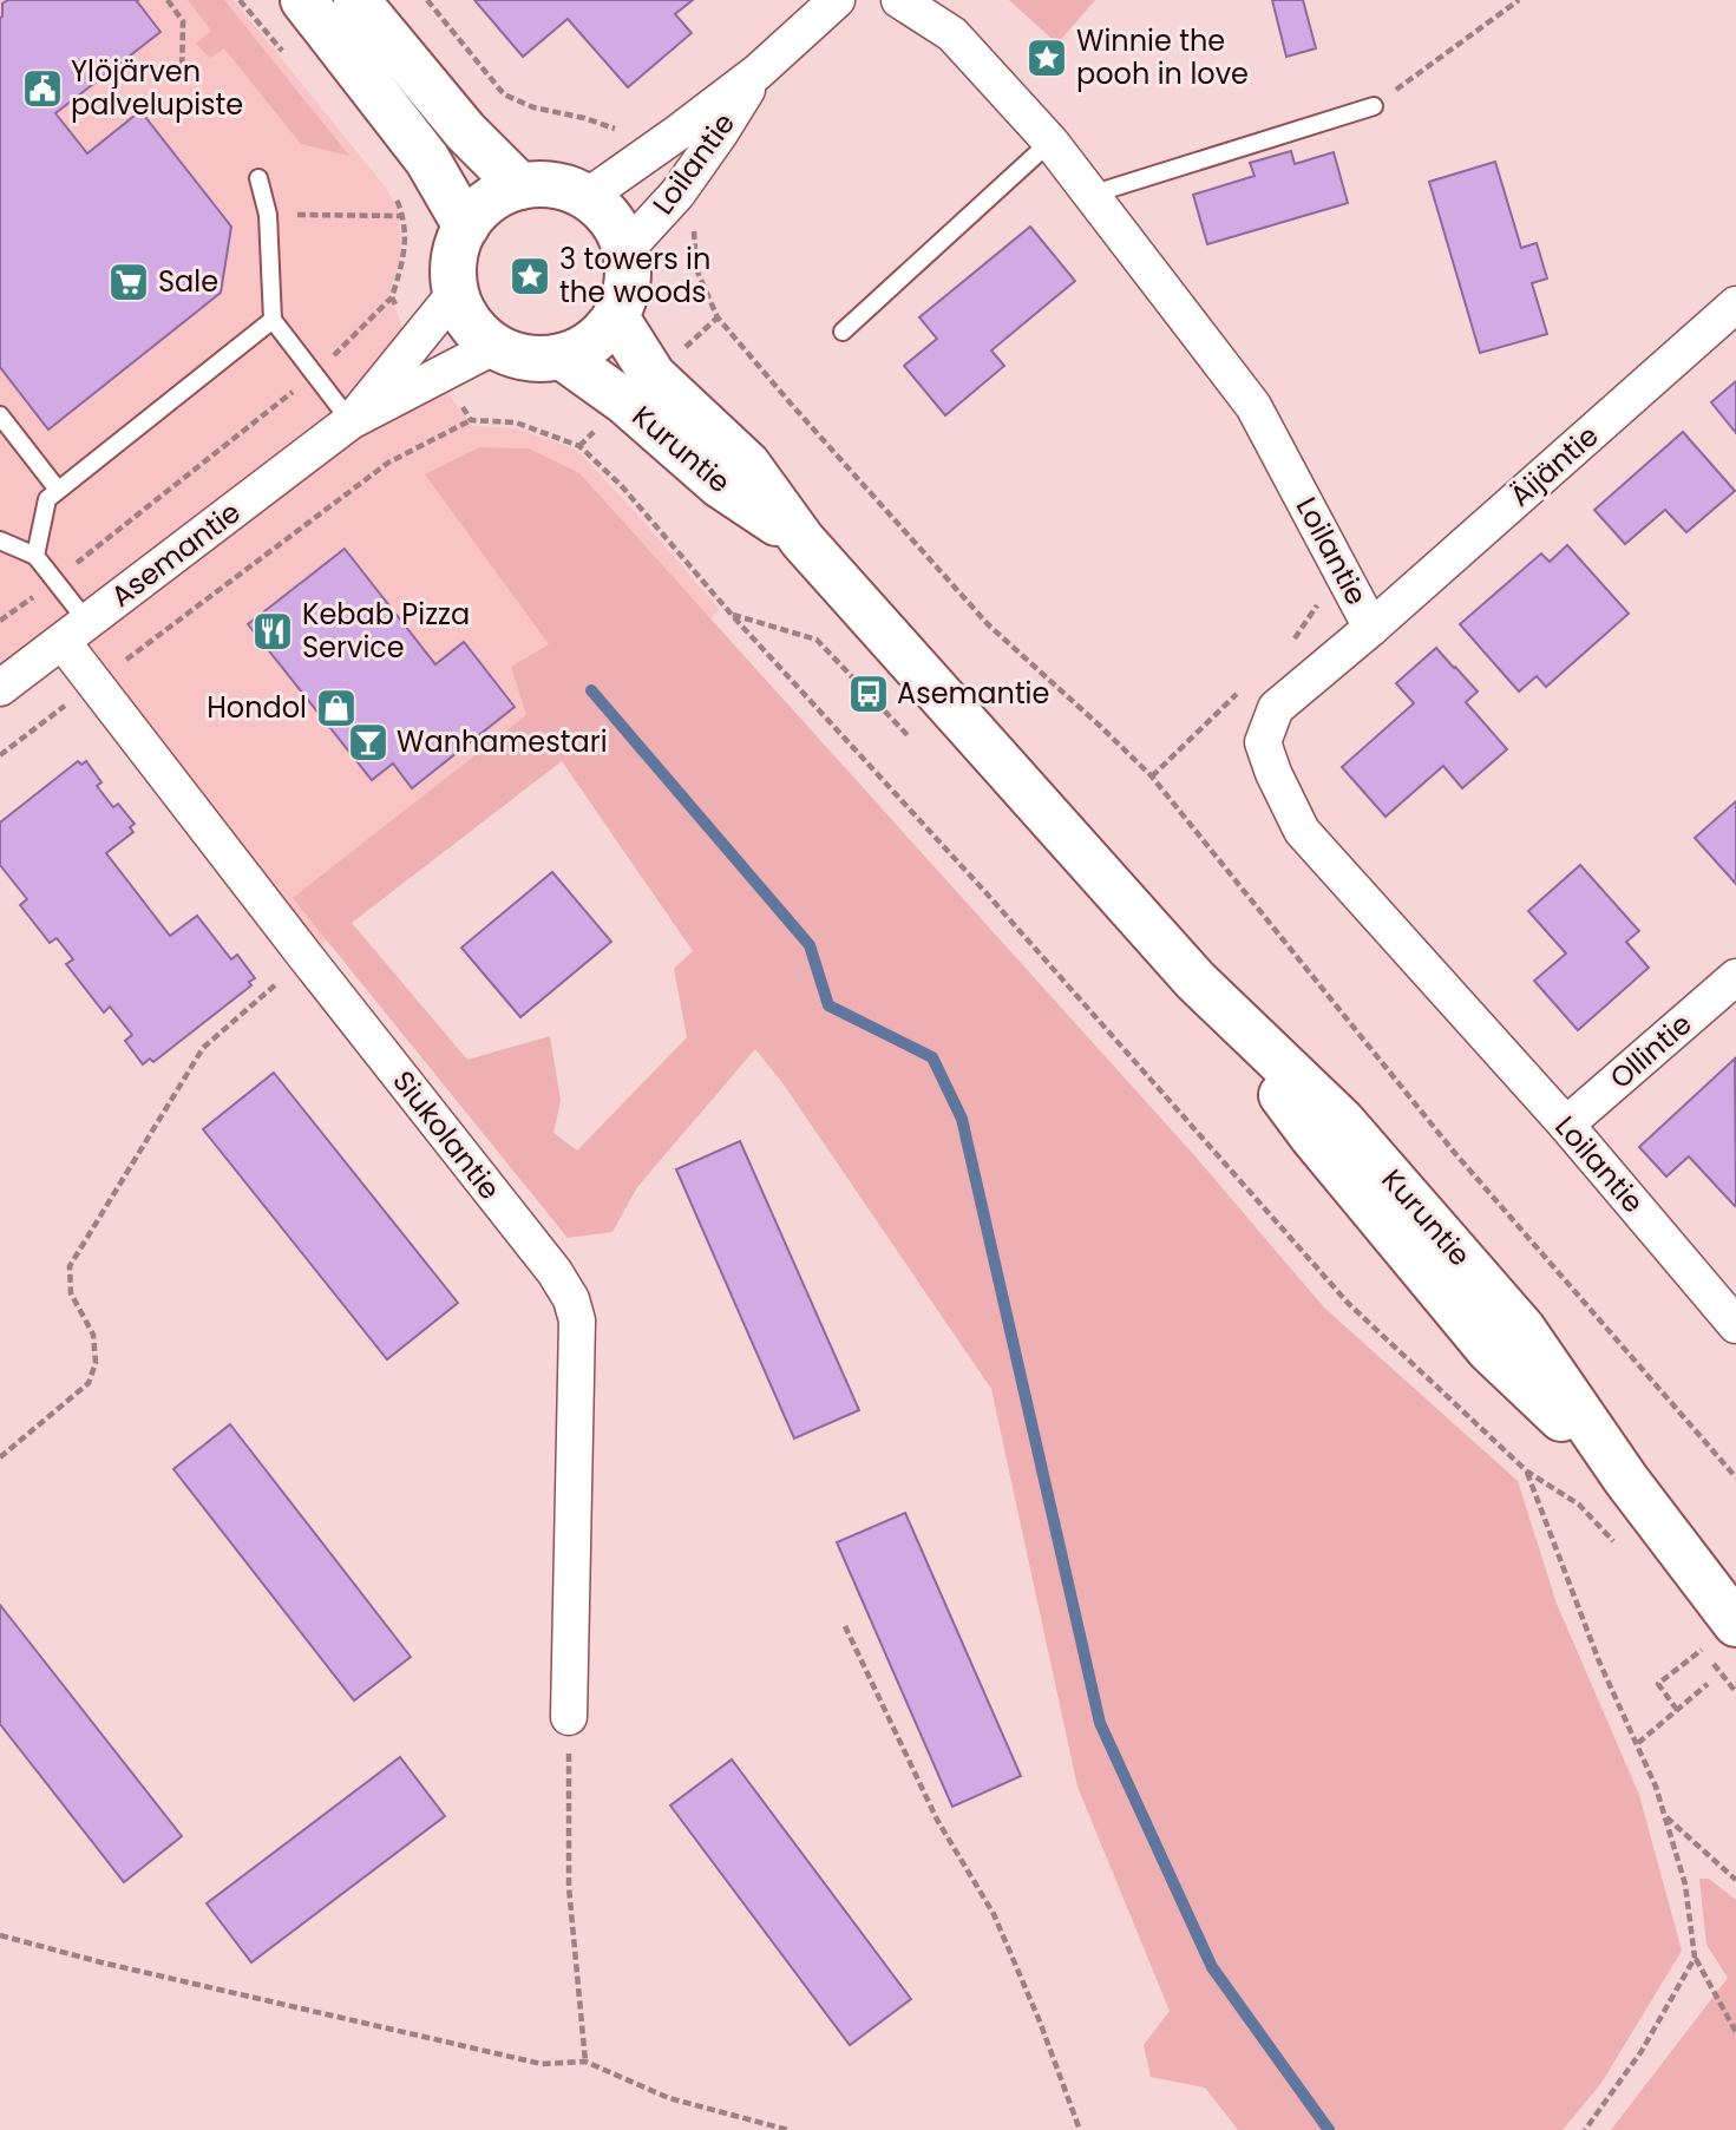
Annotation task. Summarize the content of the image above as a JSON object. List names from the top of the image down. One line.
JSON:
{"streets":{"main road":["Kuruntie"],"street":["Loilantie","Äijäntie","Asemantie","Ollintie","Siukolantie"]},"crossings":[["Loilantie","Kuruntie"],["Loilantie","Äijäntie"],["Loilantie","Asemantie"],["Loilantie","Ollintie"],["Kuruntie","Asemantie"],["Asemantie","Siukolantie"]],"places":{"place":["Winnie the pooh in love","3 towers in the woods"],"public building":["Ylöjärven palvelupiste"],"supermarket":["Sale"],"restaurant":["Kebab Pizza Service"],"bus stop":["Asemantie"],"shop":["Hondol"],"bar":["Wanhamestari"]}}
